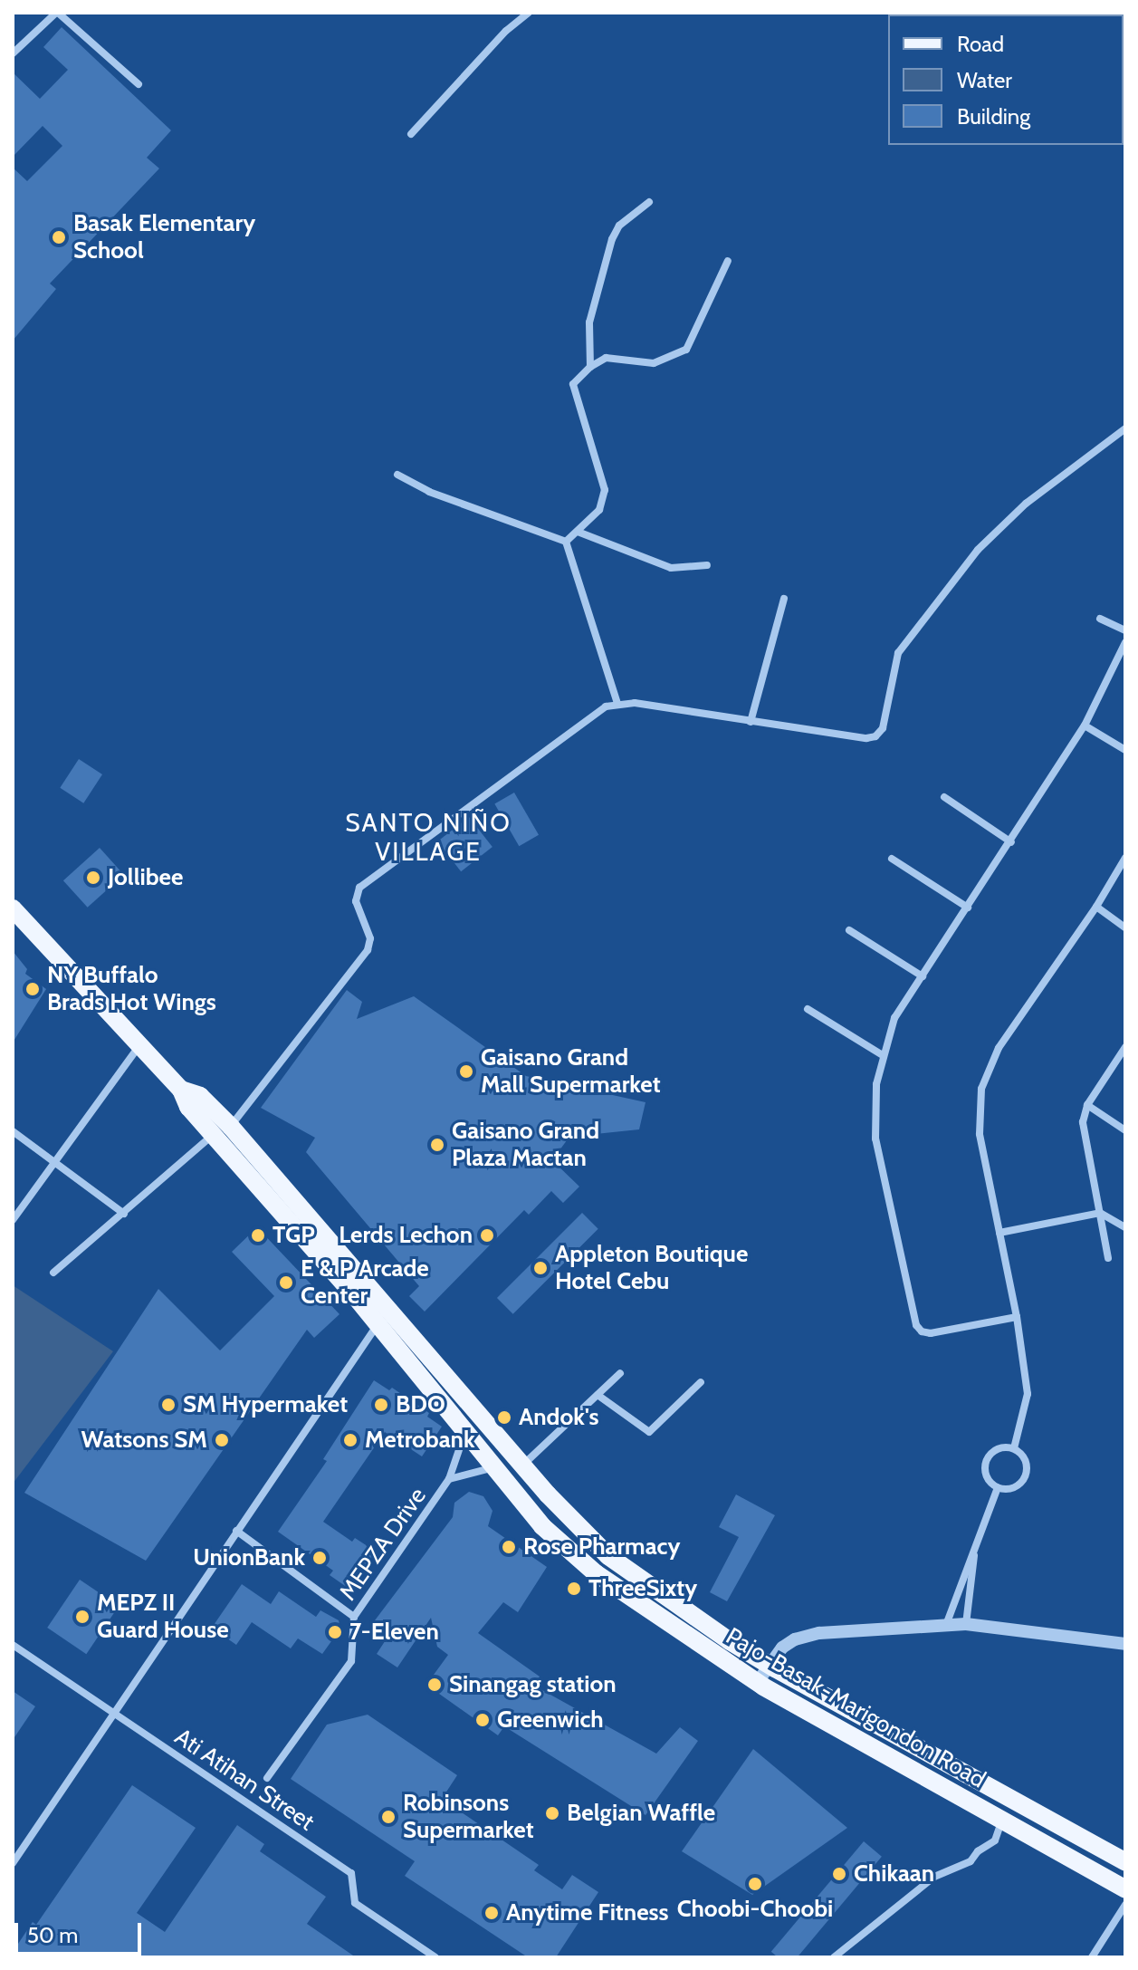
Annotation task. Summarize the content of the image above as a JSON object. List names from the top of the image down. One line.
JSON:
{"streets":{"main road":["Pajo-Basak-Marigondon Road"],"street":["MEPZA Drive","Ati Atihan Street"]},"crossings":[["MEPZA Drive","Pajo-Basak-Marigondon Road"]],"districts":["SANTO NIÑO VILLAGE"],"places":["Basak Elementary School","Jollibee","NY Buffalo Brads Hot Wings","Gaisano Grand Mall Supermarket","Gaisano Grand Plaza Mactan","TGP","Lerds Lechon","Appleton Boutique Hotel Cebu","E & P Arcade Center","SM Hypermaket","BDO","Andok's","Watsons SM","Metrobank","Rose Pharmacy","UnionBank","ThreeSixty","MEPZ II Guard House","7-Eleven","Sinangag station","Greenwich","Belgian Waffle","Robinsons Supermarket","Chikaan","Choobi-Choobi","Anytime Fitness"],"legend":["Road","Water","Building"],"scale_bar":"50 m"}
